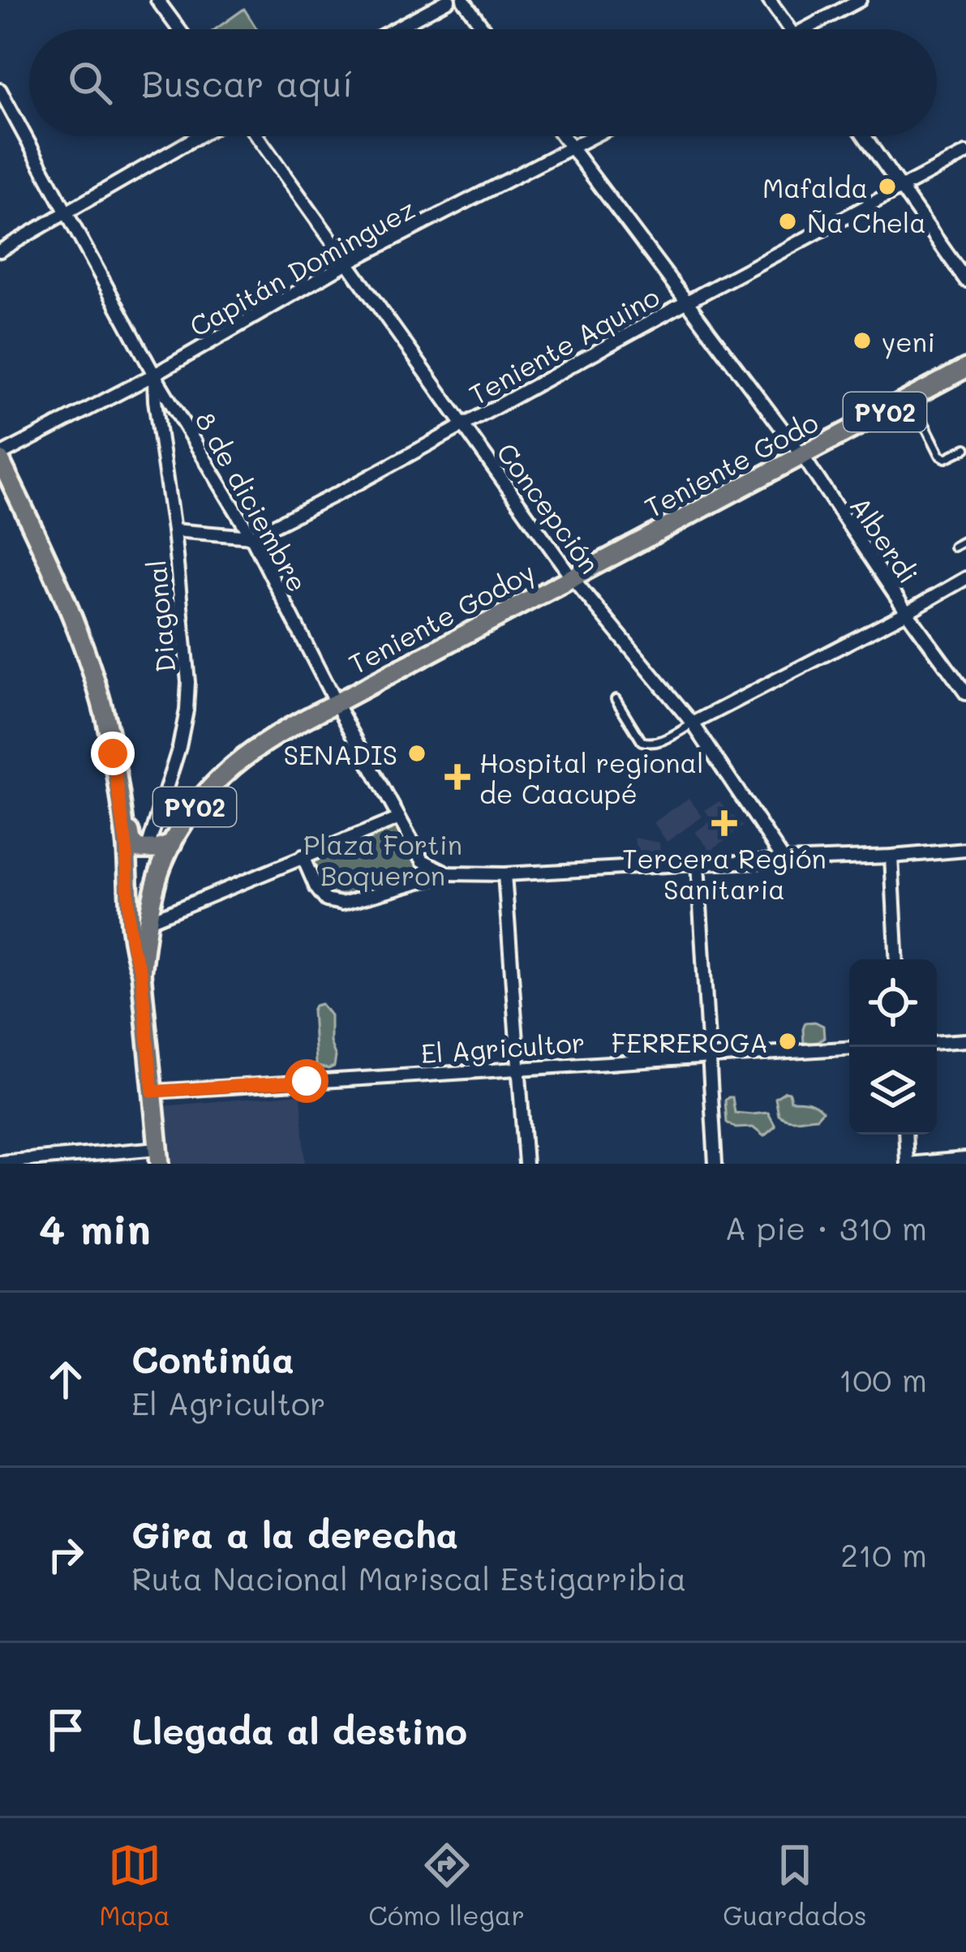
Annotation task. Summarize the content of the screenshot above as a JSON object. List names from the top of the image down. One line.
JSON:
{"streets":{"main road":["PY02","Teniente Godo","Teniente Godoy"],"street":["Capitán Dominguez","Teniente Aquino","8 de diciembre","Concepción","Alberdi","Diagonal","El Agricultor"]},"crossings":[["Capitán Dominguez","PY02"],["Capitán Dominguez","8 de diciembre"],["Capitán Dominguez","Concepción"],["Capitán Dominguez","Alberdi"],["Capitán Dominguez","Diagonal"],["Teniente Aquino","8 de diciembre"],["Teniente Aquino","Concepción"],["Teniente Aquino","Alberdi"],["PY02","8 de diciembre"],["PY02","Teniente Godoy"],["PY02","El Agricultor"],["Teniente Godo","Concepción"],["Teniente Godo","Alberdi"],["Teniente Godo","Teniente Godoy"],["8 de diciembre","Diagonal"],["8 de diciembre","Teniente Godoy"],["Concepción","Teniente Godoy"]],"parks":["Plaza Fortin Boqueron"],"places":{"other":["Mafalda","Ña Chela","yeni","SENADIS","FERREROGA"],"health":["Hospital regional de Caacupé","Tercera Región Sanitaria"]},"page":{"search":"Buscar aquí","heading":["4 min","A pie · 310 m"],"list":[["Continúa","El Agricultor","100 m"],["Gira a la derecha","Ruta Nacional Mariscal Estigarribia","210 m"],"Llegada al destino"],"nav":["Mapa","Cómo llegar","Guardados"]}}
